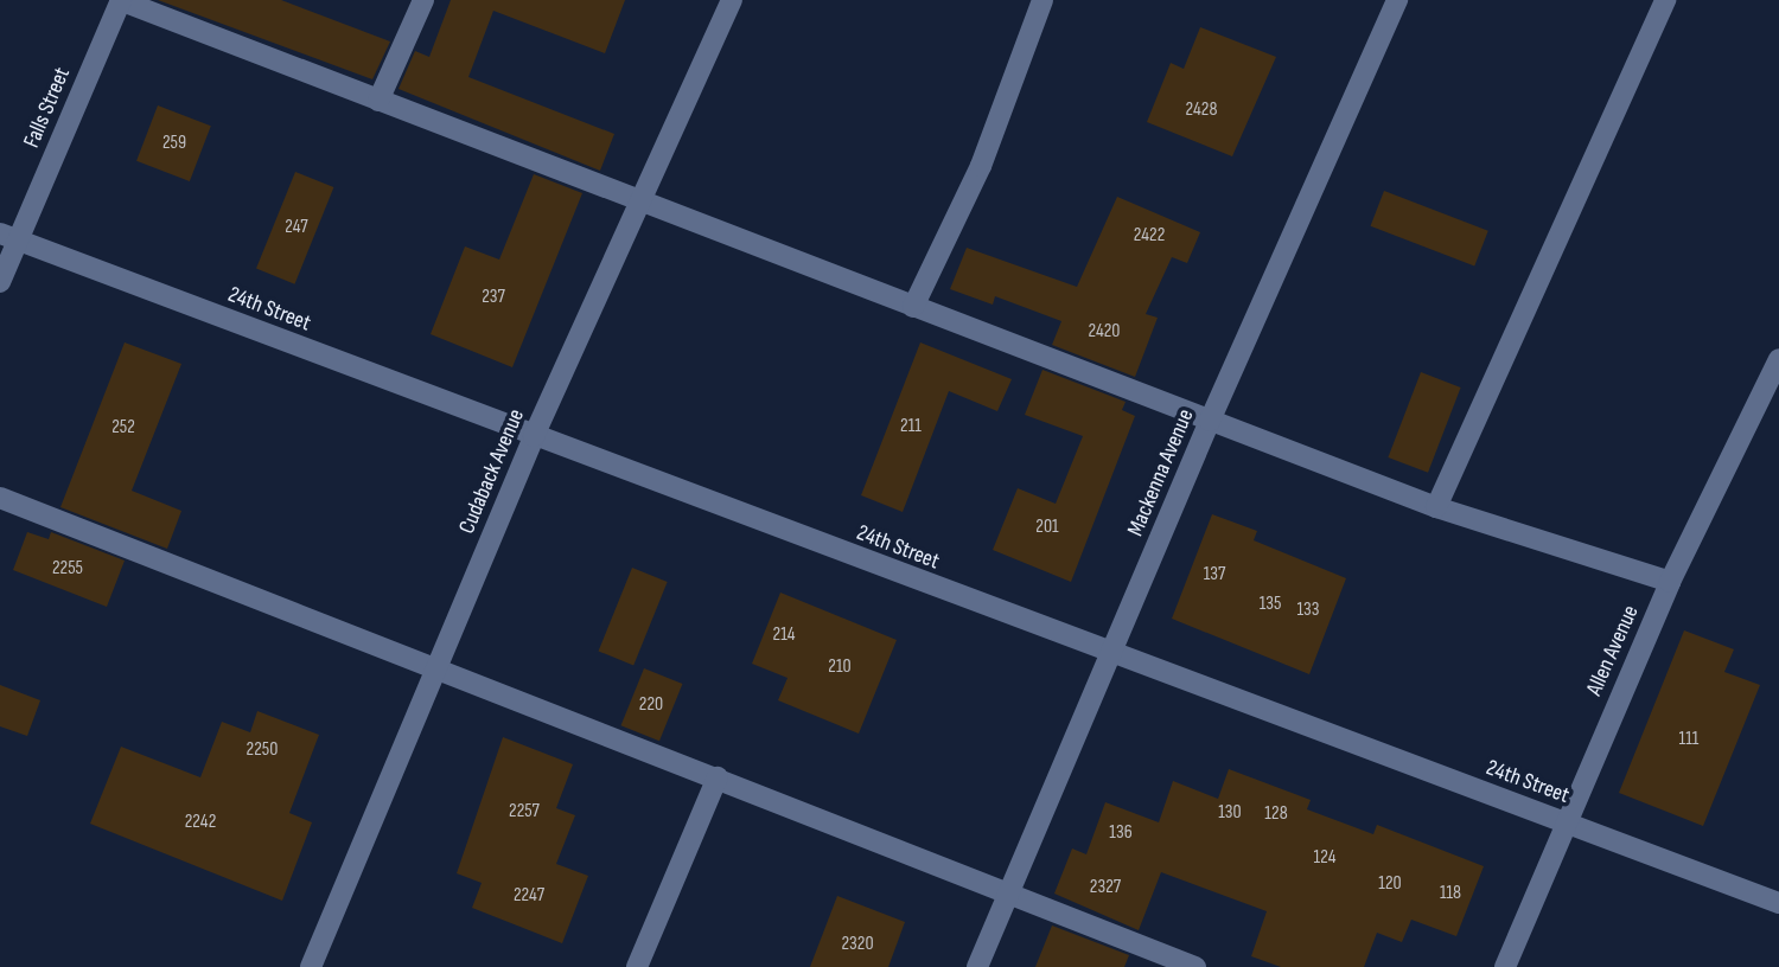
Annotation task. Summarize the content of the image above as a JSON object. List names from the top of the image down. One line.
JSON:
{"streets":{"street":["Falls Street","24th Street","Cudaback Avenue","Mackenna Avenue","Allen Avenue"]},"crossings":[["Falls Street","24th Street"],["24th Street","Cudaback Avenue"],["24th Street","Mackenna Avenue"],["24th Street","Allen Avenue"]],"house_numbers":["2428","259","247","2422","237","2420","211","252","201","2255","137","135","133","214","210","220","111","2250","2257","130","128","2242","136","124","120","2327","118","2247","2320"]}
